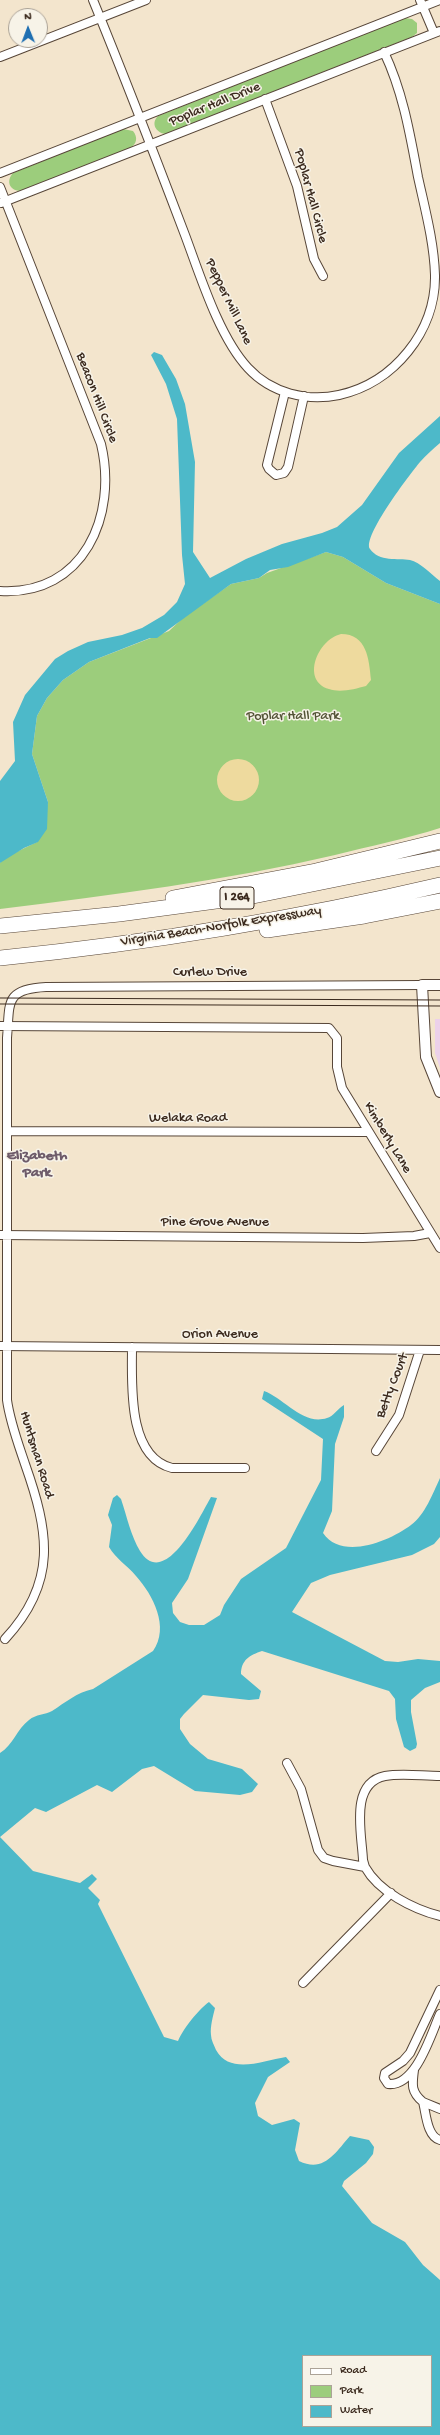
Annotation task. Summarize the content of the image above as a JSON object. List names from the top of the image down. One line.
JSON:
{"streets":{"highway":["I 264","Virginia Beach-Norfolk Expressway"],"street":["Poplar Hall Drive","Poplar Hall Circle","Pepper Mill Lane","Beacon Hill Circle","Curlew Drive","Welaka Road","Kimberly Lane","Pine Grove Avenue","Orion Avenue","Betty Court","Huntsman Road"]},"crossings":[["Poplar Hall Drive","Poplar Hall Circle"],["Poplar Hall Drive","Pepper Mill Lane"],["Poplar Hall Drive","Beacon Hill Circle"],["Curlew Drive","Kimberly Lane"],["Curlew Drive","Huntsman Road"],["Welaka Road","Kimberly Lane"],["Welaka Road","Huntsman Road"],["Kimberly Lane","Pine Grove Avenue"],["Kimberly Lane","Huntsman Road"],["Pine Grove Avenue","Huntsman Road"],["Orion Avenue","Betty Court"],["Orion Avenue","Huntsman Road"]],"districts":["Elizabeth Park"],"parks":["Poplar Hall Park"],"legend":["Road","Park","Water"],"north":"top"}
